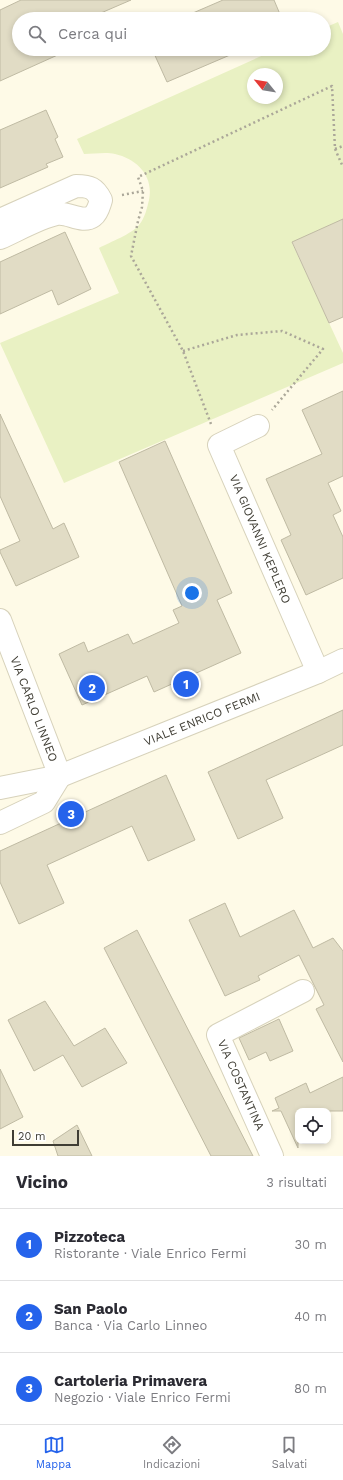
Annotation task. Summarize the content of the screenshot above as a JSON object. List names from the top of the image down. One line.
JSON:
{"streets":{"street":["VIA GIOVANNI KEPLERO","VIA CARLO LINNEO","VIALE ENRICO FERMI","VIA COSTANTINA"]},"crossings":[["VIA GIOVANNI KEPLERO","VIALE ENRICO FERMI"],["VIA CARLO LINNEO","VIALE ENRICO FERMI"]],"scale_bar":"20 m","north":"top left","page":{"search":"Cerca qui","pins":["1","2","3"],"scale":"20 m","heading":["Vicino","3 risultati"],"list":[{"mark":"1","name":"Pizzoteca","note":"Ristorante · Viale Enrico Fermi","value":"30 m"},{"mark":"2","name":"San Paolo","note":"Banca · Via Carlo Linneo","value":"40 m"},{"mark":"3","name":"Cartoleria Primavera","note":"Negozio · Viale Enrico Fermi","value":"80 m"}],"nav":["Mappa","Indicazioni","Salvati"]}}
